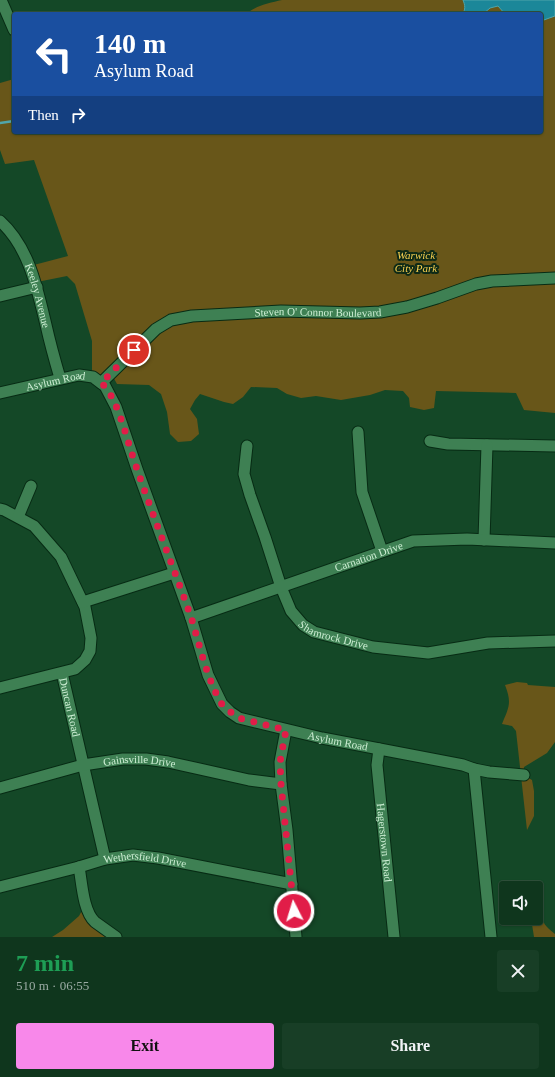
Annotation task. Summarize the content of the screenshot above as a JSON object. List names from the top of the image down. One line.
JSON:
{"streets":{"street":["Keeley Avenue","Steven O' Connor Boulevard","Asylum Road","Carnation Drive","Shamrock Drive","Duncan Road","Gainsville Drive","Hagerstown Road","Wethersfield Drive"]},"crossings":[["Keeley Avenue","Asylum Road"],["Steven O' Connor Boulevard","Asylum Road"],["Asylum Road","Carnation Drive"],["Asylum Road","Hagerstown Road"],["Carnation Drive","Shamrock Drive"],["Duncan Road","Gainsville Drive"],["Duncan Road","Wethersfield Drive"]],"parks":["Warwick City Park"],"page":{"turn":["140 m","Asylum Road"],"then":"Then","heading":["7 min","510 m · 06:55"],"buttons":["Exit","Share"]}}
